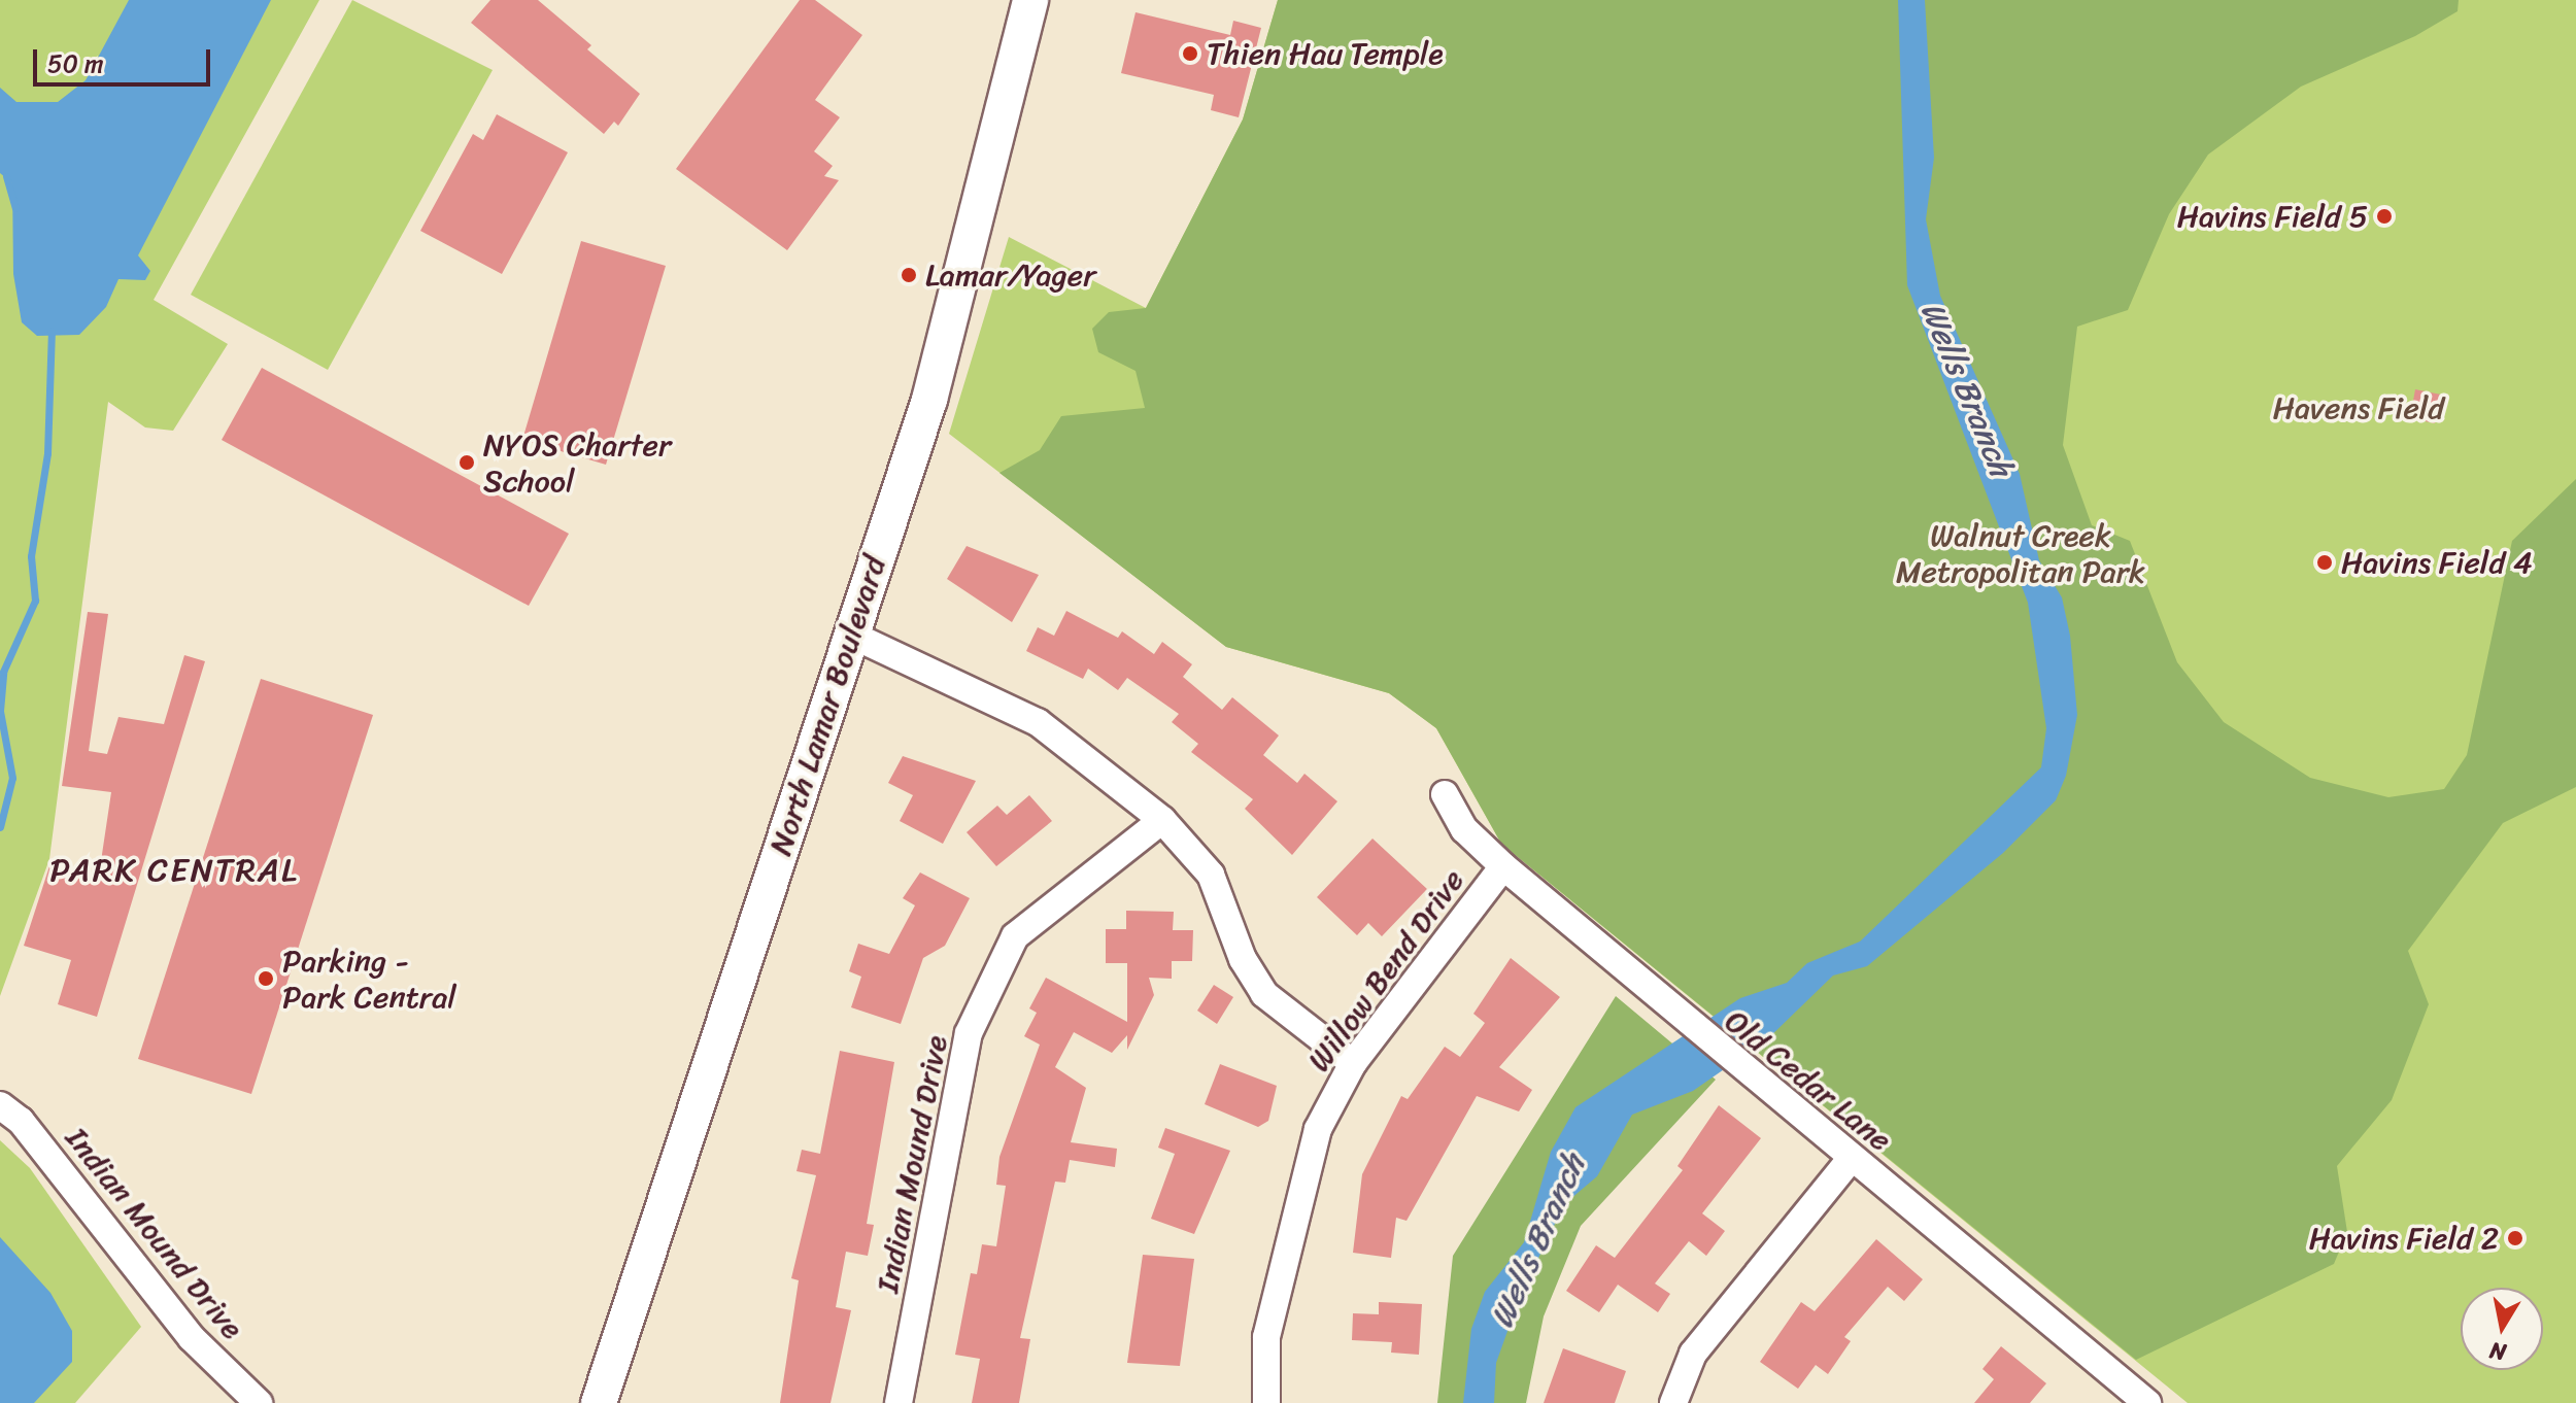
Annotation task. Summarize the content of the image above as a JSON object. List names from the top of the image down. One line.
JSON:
{"streets":{"main road":["North Lamar Boulevard"],"street":["Willow Bend Drive","Old Cedar Lane","Indian Mound Drive"]},"crossings":[["Willow Bend Drive","Old Cedar Lane"]],"districts":["PARK CENTRAL"],"water":["Wells Branch"],"parks":["Havens Field","Walnut Creek Metropolitan Park"],"places":["Thien Hau Temple","Havins Field 5","Lamar/Yager","NYOS Charter School","Havins Field 4","Parking - Park Central","Havins Field 2"],"scale_bar":"50 m","north":"bottom"}
